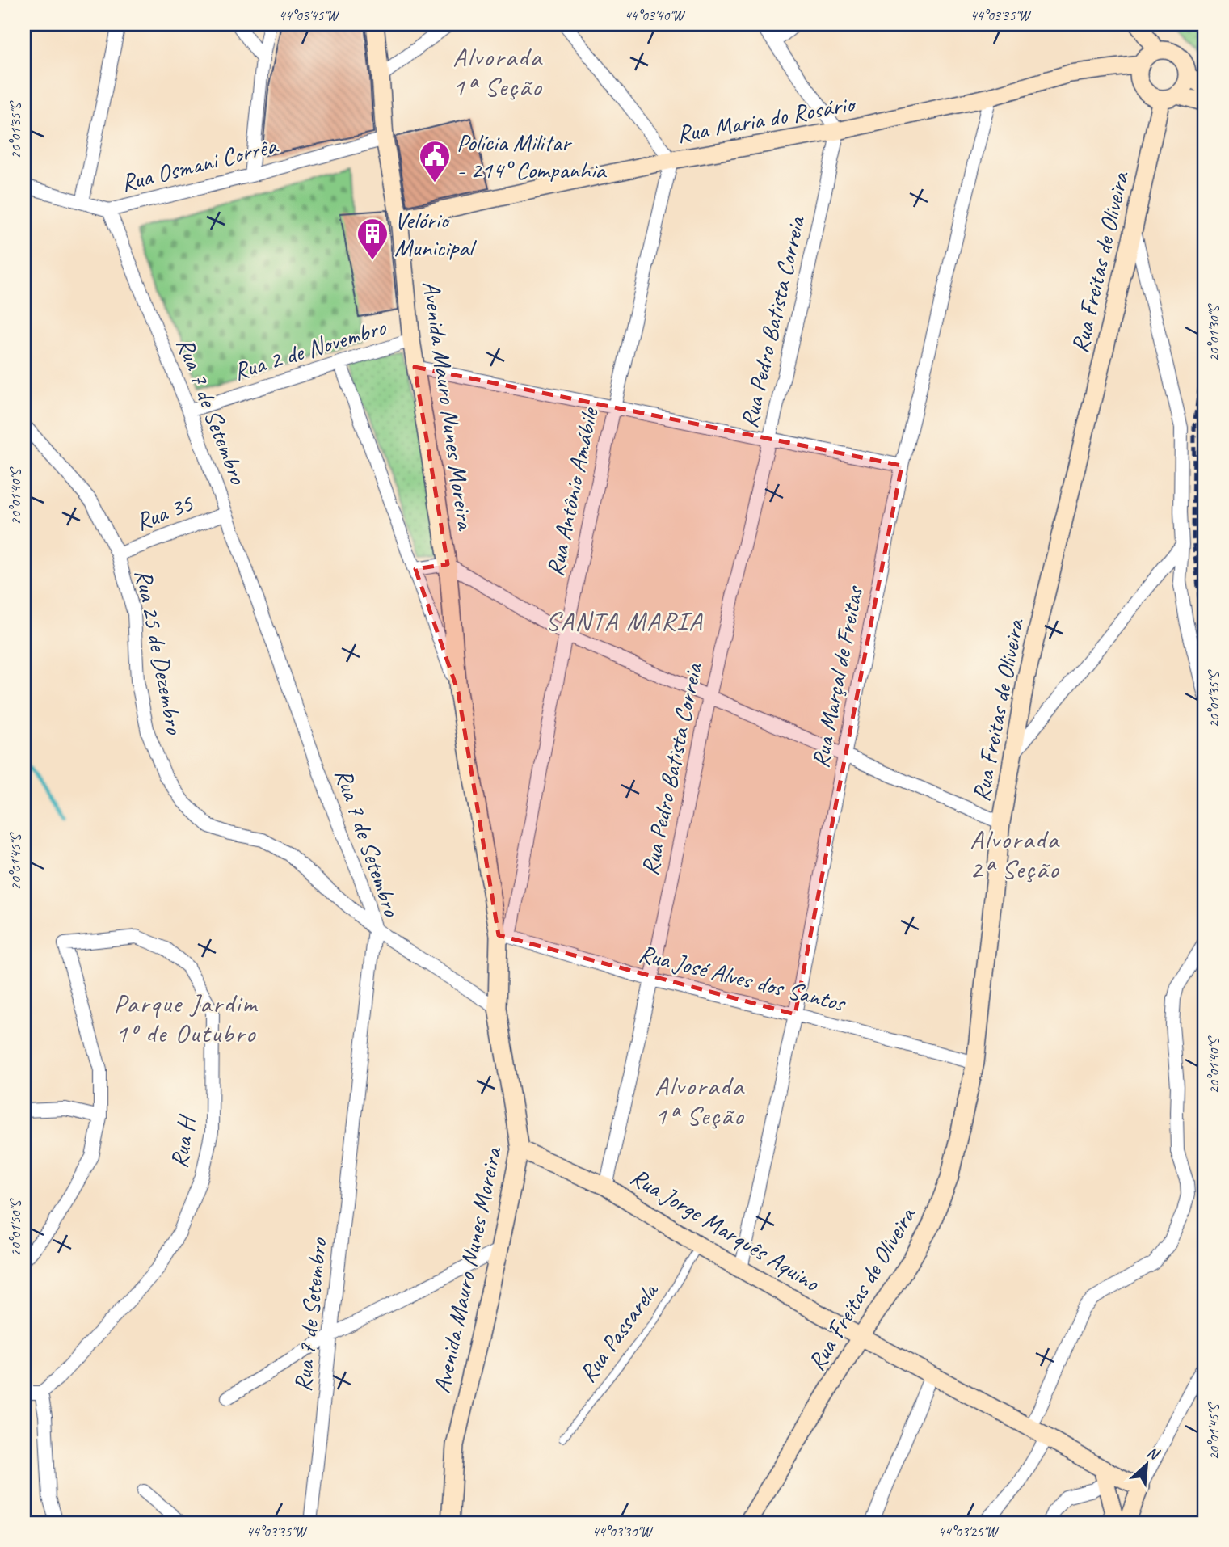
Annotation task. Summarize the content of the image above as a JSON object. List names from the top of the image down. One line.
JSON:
{"streets":{"street":["Rua Maria do Rosário","Rua Osmani Corrêa","Rua Freitas de Oliveira","Rua Pedro Batista Correia","Rua 2 de Novembro","Avenida Mauro Nunes Moreira","Rua 7 de Setembro","Rua Antônio Amábile","Rua 35","Rua 25 de Dezembro","Rua Marçal de Freitas","Rua José Alves dos Santos","Rua H","Rua Jorge Marquês Aquino"],"lane":["Rua Passarela"]},"crossings":[["Rua Maria do Rosário","Rua Freitas de Oliveira"],["Rua Maria do Rosário","Rua Pedro Batista Correia"],["Rua Maria do Rosário","Avenida Mauro Nunes Moreira"],["Rua Maria do Rosário","Rua Antônio Amábile"],["Rua Maria do Rosário","Rua Marçal de Freitas"],["Rua Osmani Corrêa","Avenida Mauro Nunes Moreira"],["Rua Osmani Corrêa","Rua 7 de Setembro"],["Rua Freitas de Oliveira","Rua José Alves dos Santos"],["Rua Freitas de Oliveira","Rua Jorge Marquês Aquino"],["Rua Pedro Batista Correia","Rua José Alves dos Santos"],["Rua Pedro Batista Correia","Rua Jorge Marquês Aquino"],["Rua 2 de Novembro","Avenida Mauro Nunes Moreira"],["Rua 2 de Novembro","Rua 7 de Setembro"],["Avenida Mauro Nunes Moreira","Rua Antônio Amábile"],["Avenida Mauro Nunes Moreira","Rua 25 de Dezembro"],["Avenida Mauro Nunes Moreira","Rua José Alves dos Santos"],["Avenida Mauro Nunes Moreira","Rua Jorge Marquês Aquino"],["Rua 7 de Setembro","Rua 35"],["Rua 7 de Setembro","Rua 25 de Dezembro"],["Rua Antônio Amábile","Rua José Alves dos Santos"],["Rua 35","Rua 25 de Dezembro"],["Rua Marçal de Freitas","Rua José Alves dos Santos"],["Rua Marçal de Freitas","Rua Jorge Marquês Aquino"],["Rua Jorge Marquês Aquino","Rua Passarela"]],"districts":["Alvorada 1ª Seção","SANTA MARIA","Alvorada 2ª Seção","Parque Jardim 1º de Outubro","Alvorada 1ª Seção"],"places":{"public building":["Polícia Militar - 214° Companhia"],"building":["Velório Municipal"]},"north":"top right","coordinates":["44°03'45\"W","44°03'40\"W","44°03'35\"W","20°01'35\"S","20°01'30\"S","20°01'40\"S","20°01'45\"S","20°01'50\"S","44°03'30\"W","44°03'25\"W"]}
